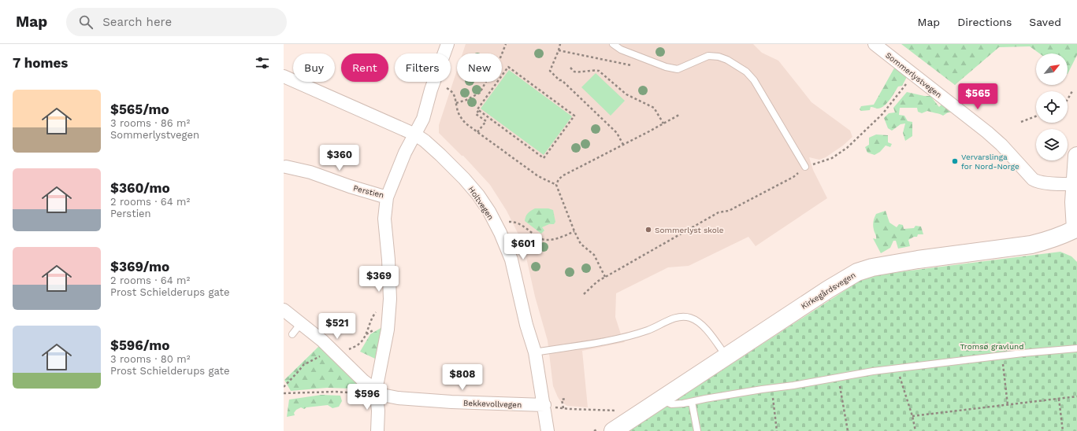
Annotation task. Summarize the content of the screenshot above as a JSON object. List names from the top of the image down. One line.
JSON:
{"streets":{"street":["Sommerlystvegen","Perstien","Holtvegen","Kirkegårdsvegen","Bekkevollvegen"]},"crossings":[["Perstien","Holtvegen"],["Holtvegen","Bekkevollvegen"]],"parks":["Tromsø gravlund"],"places":["Vervarslinga for Nord-Norge","Sommerlyst skole"],"north":"top right","page":{"header":"Map","search":"Search here","nav":["Map","Directions","Saved"],"heading":"7 homes","chip":["Buy","Rent","Filters","New"],"list":[{"name":"$565/mo","note":"3 rooms · 86 m² · Sommerlystvegen"},{"name":"$360/mo","note":"2 rooms · 64 m² · Perstien"},{"name":"$369/mo","note":"2 rooms · 64 m² · Prost Schielderups gate"},{"name":"$596/mo","note":"3 rooms · 80 m² · Prost Schielderups gate"}],"price":["$565","$360","$601","$369","$521","$808","$596"]}}
